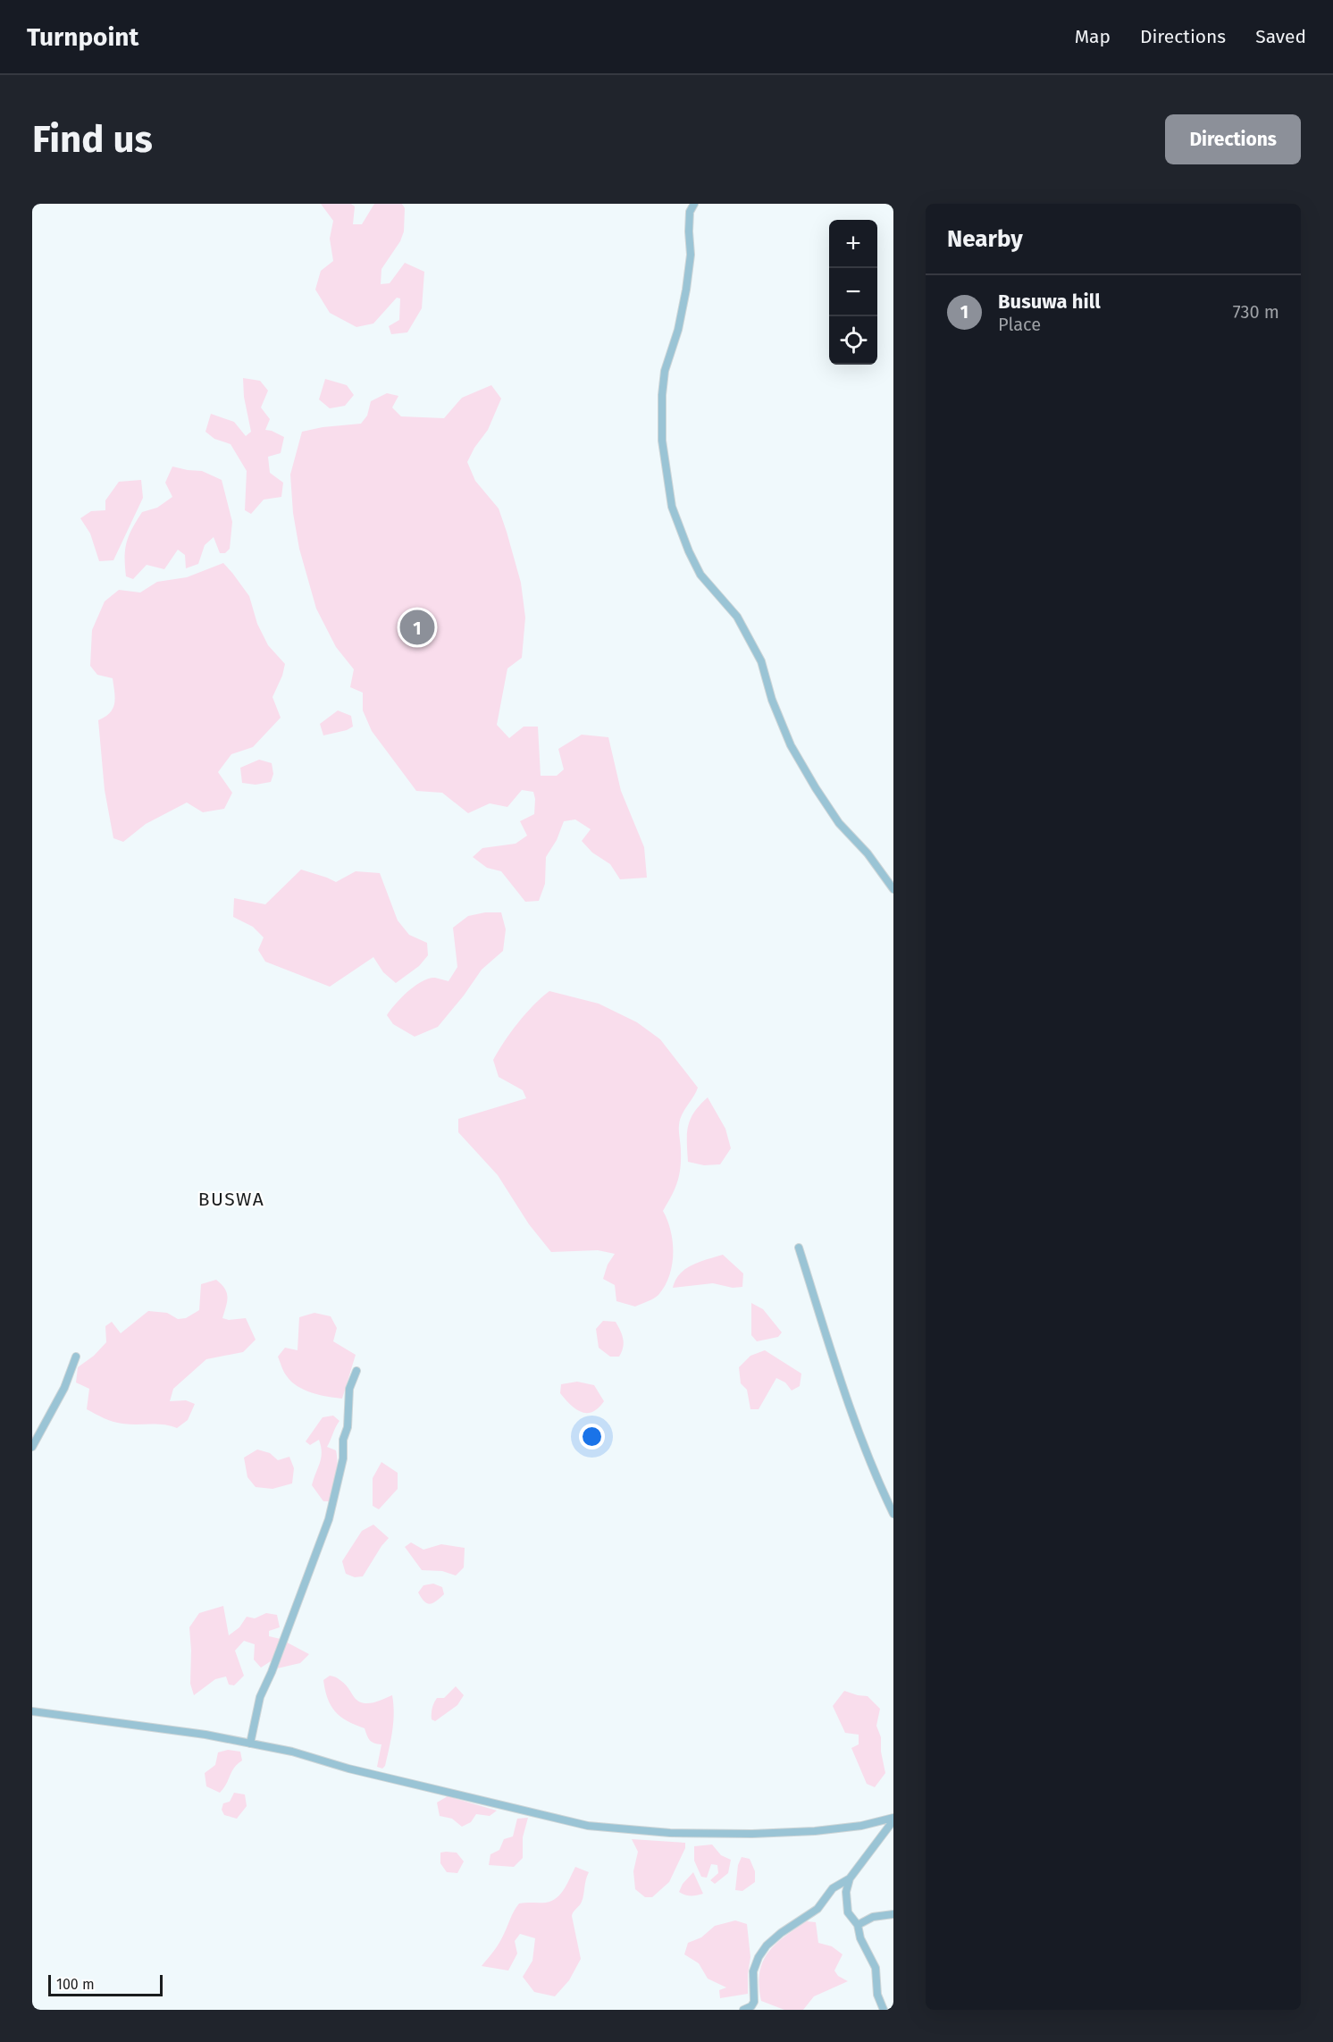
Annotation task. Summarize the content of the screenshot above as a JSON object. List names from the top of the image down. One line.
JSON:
{"districts":["BUSWA"],"scale_bar":"100 m","page":{"header":"Turnpoint","nav":["Map","Directions","Saved"],"buttons":"Directions","title":"Find us","heading":"Nearby","map_buttons":["+","−"],"list":[{"mark":"1","name":"Busuwa hill","note":"Place","value":"730 m"}],"pins":"1","scale":"100 m"}}
